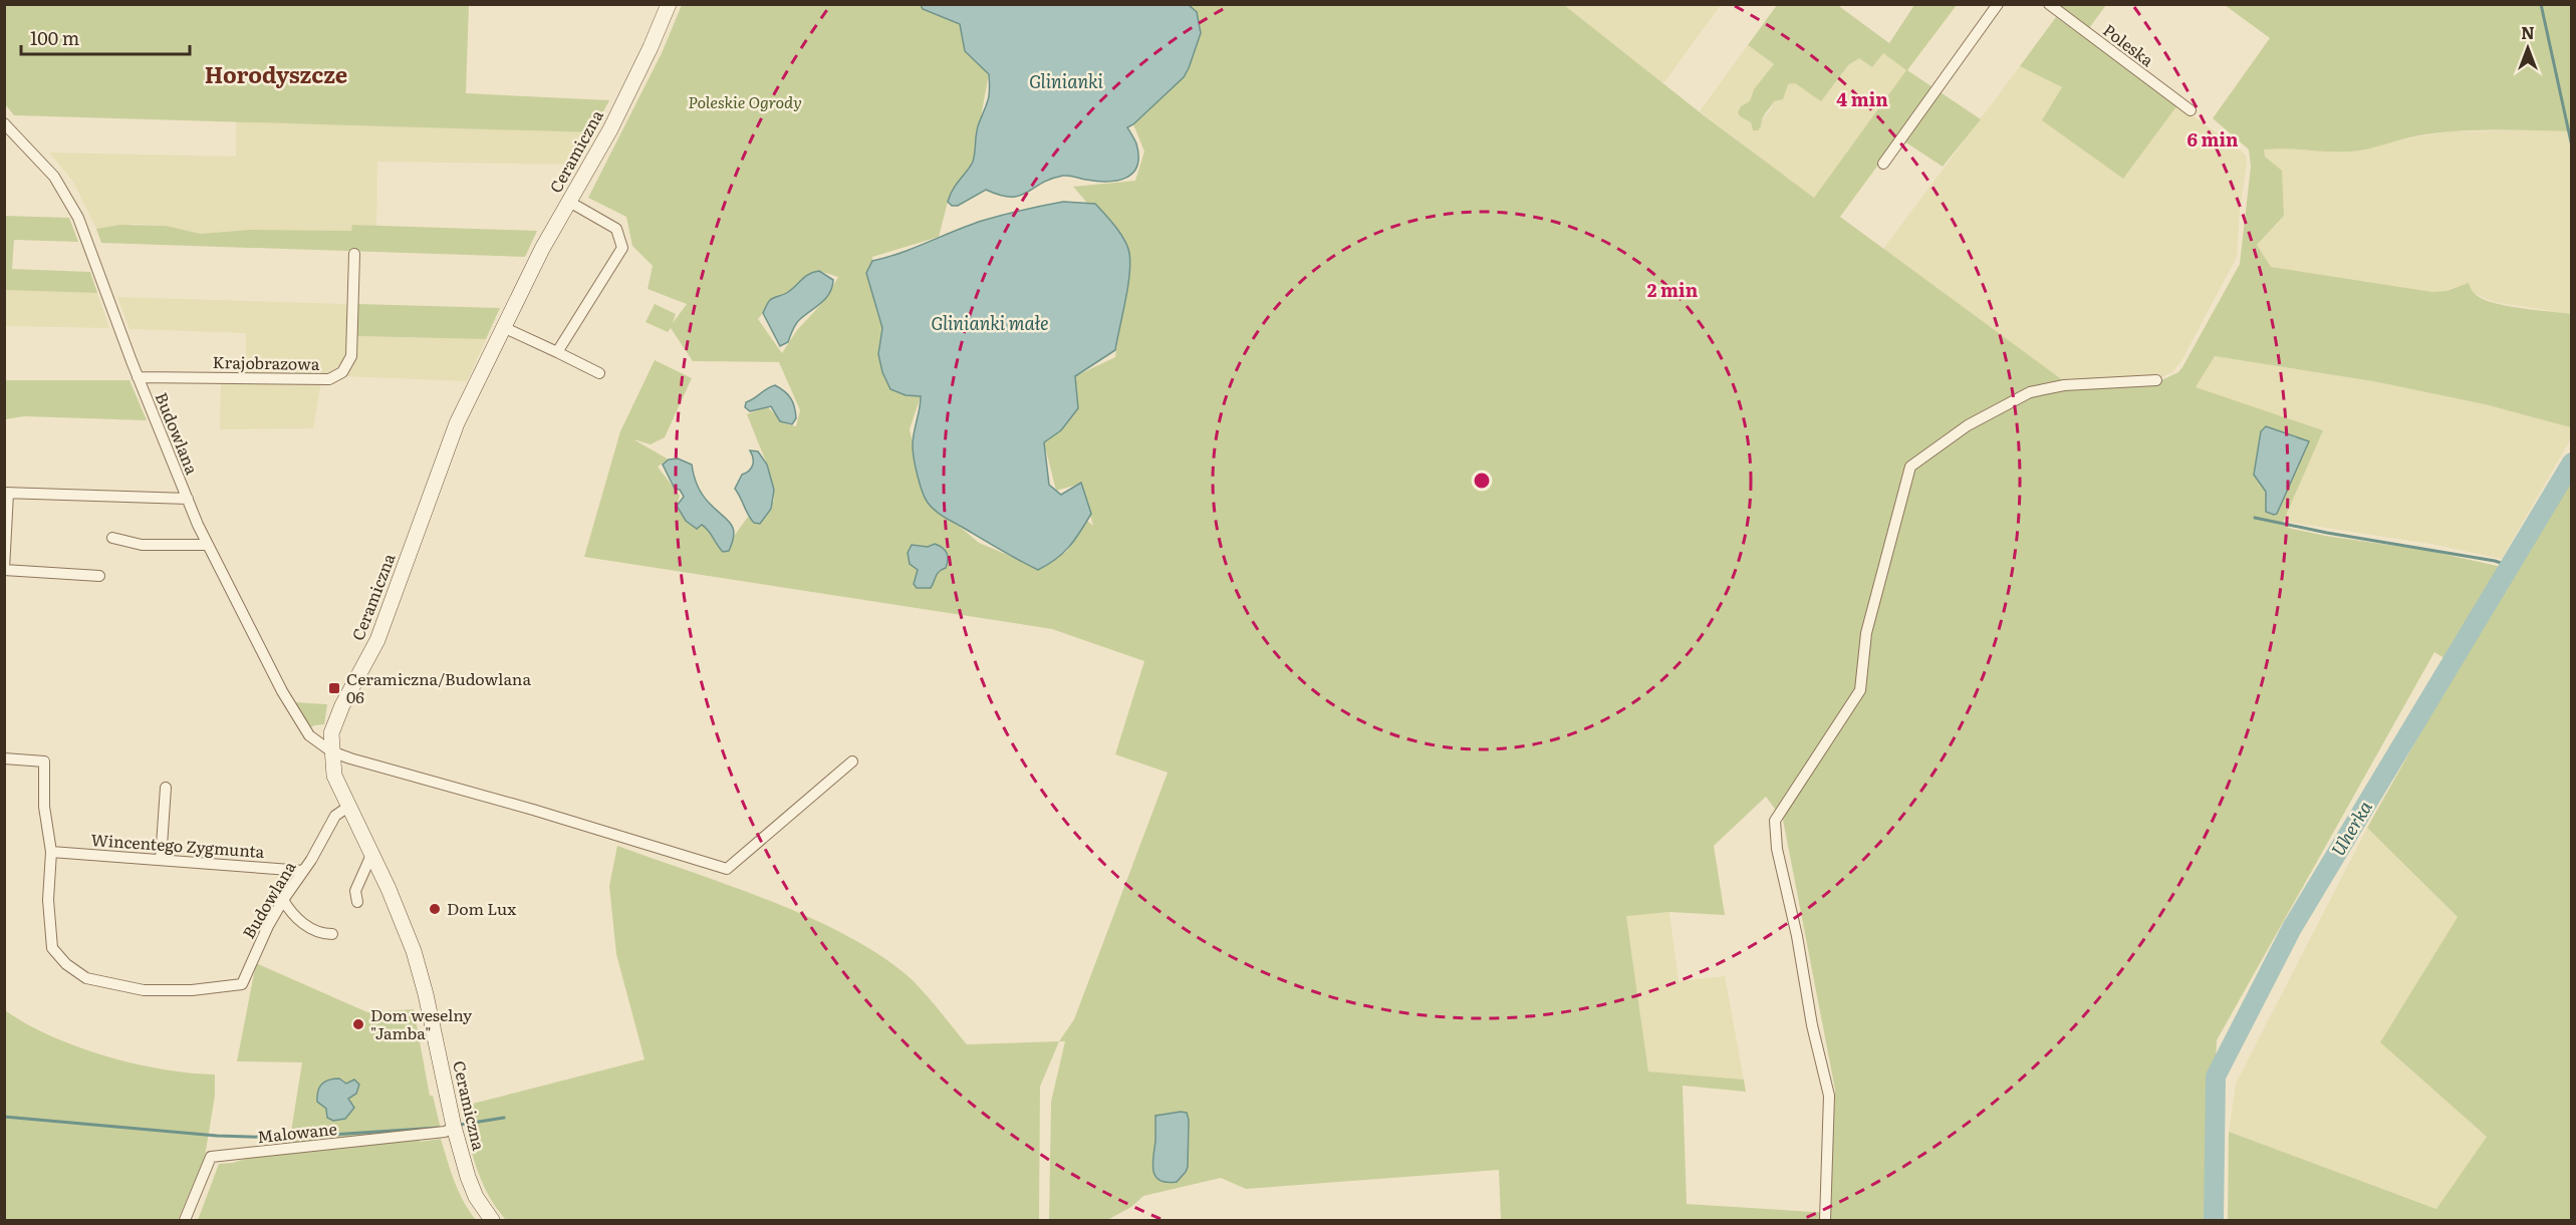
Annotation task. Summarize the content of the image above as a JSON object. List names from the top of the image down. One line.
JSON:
{"streets":{"street":["Poleska","Ceramiczna","Krajobrazowa","Budowlana","Wincentego Zygmunta","Malowane"]},"crossings":[["Ceramiczna","Budowlana"],["Ceramiczna","Malowane"],["Krajobrazowa","Budowlana"],["Budowlana","Wincentego Zygmunta"]],"districts":["Horodyszcze"],"water":["Glinianki","Glinianki małe","Uherka"],"parks":["Poleskie Ogrody"],"places":{"transit":["Ceramiczna/Budowlana 06"],"other":["Dom Lux","Dom weselny \"Jamba\""]},"scale_bar":"100 m","north":"top","rings":["4 min","6 min","2 min"]}
